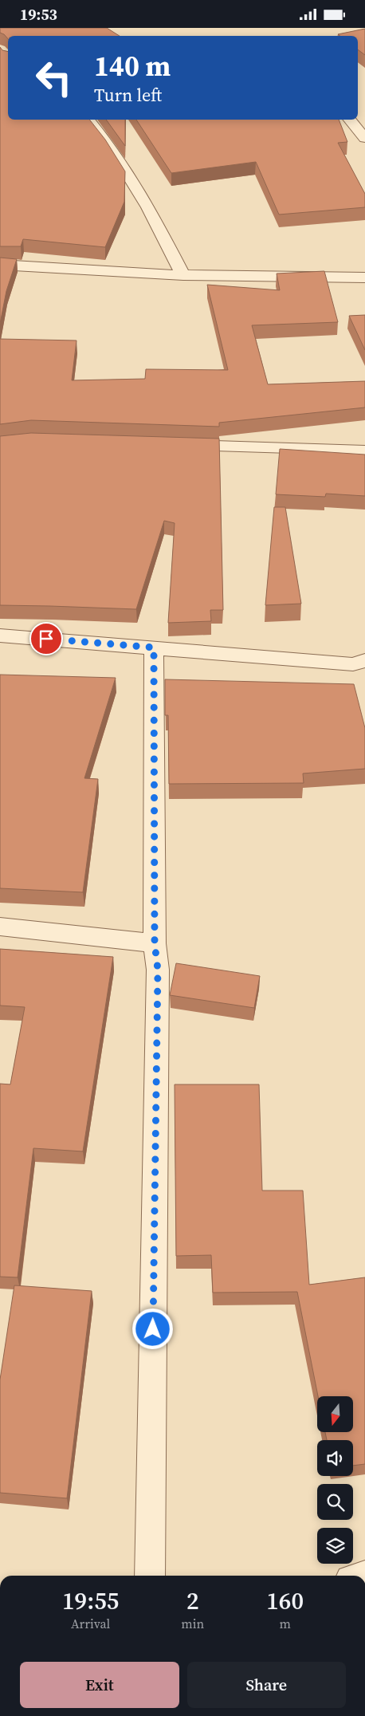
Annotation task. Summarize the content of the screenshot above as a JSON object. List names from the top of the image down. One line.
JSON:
{"north":"bottom","page":{"status":"19:53","turn":["140 m","Turn left"],"eta":["19:55","Arrival","2","min","160","m"],"buttons":["Exit","Share"]}}
